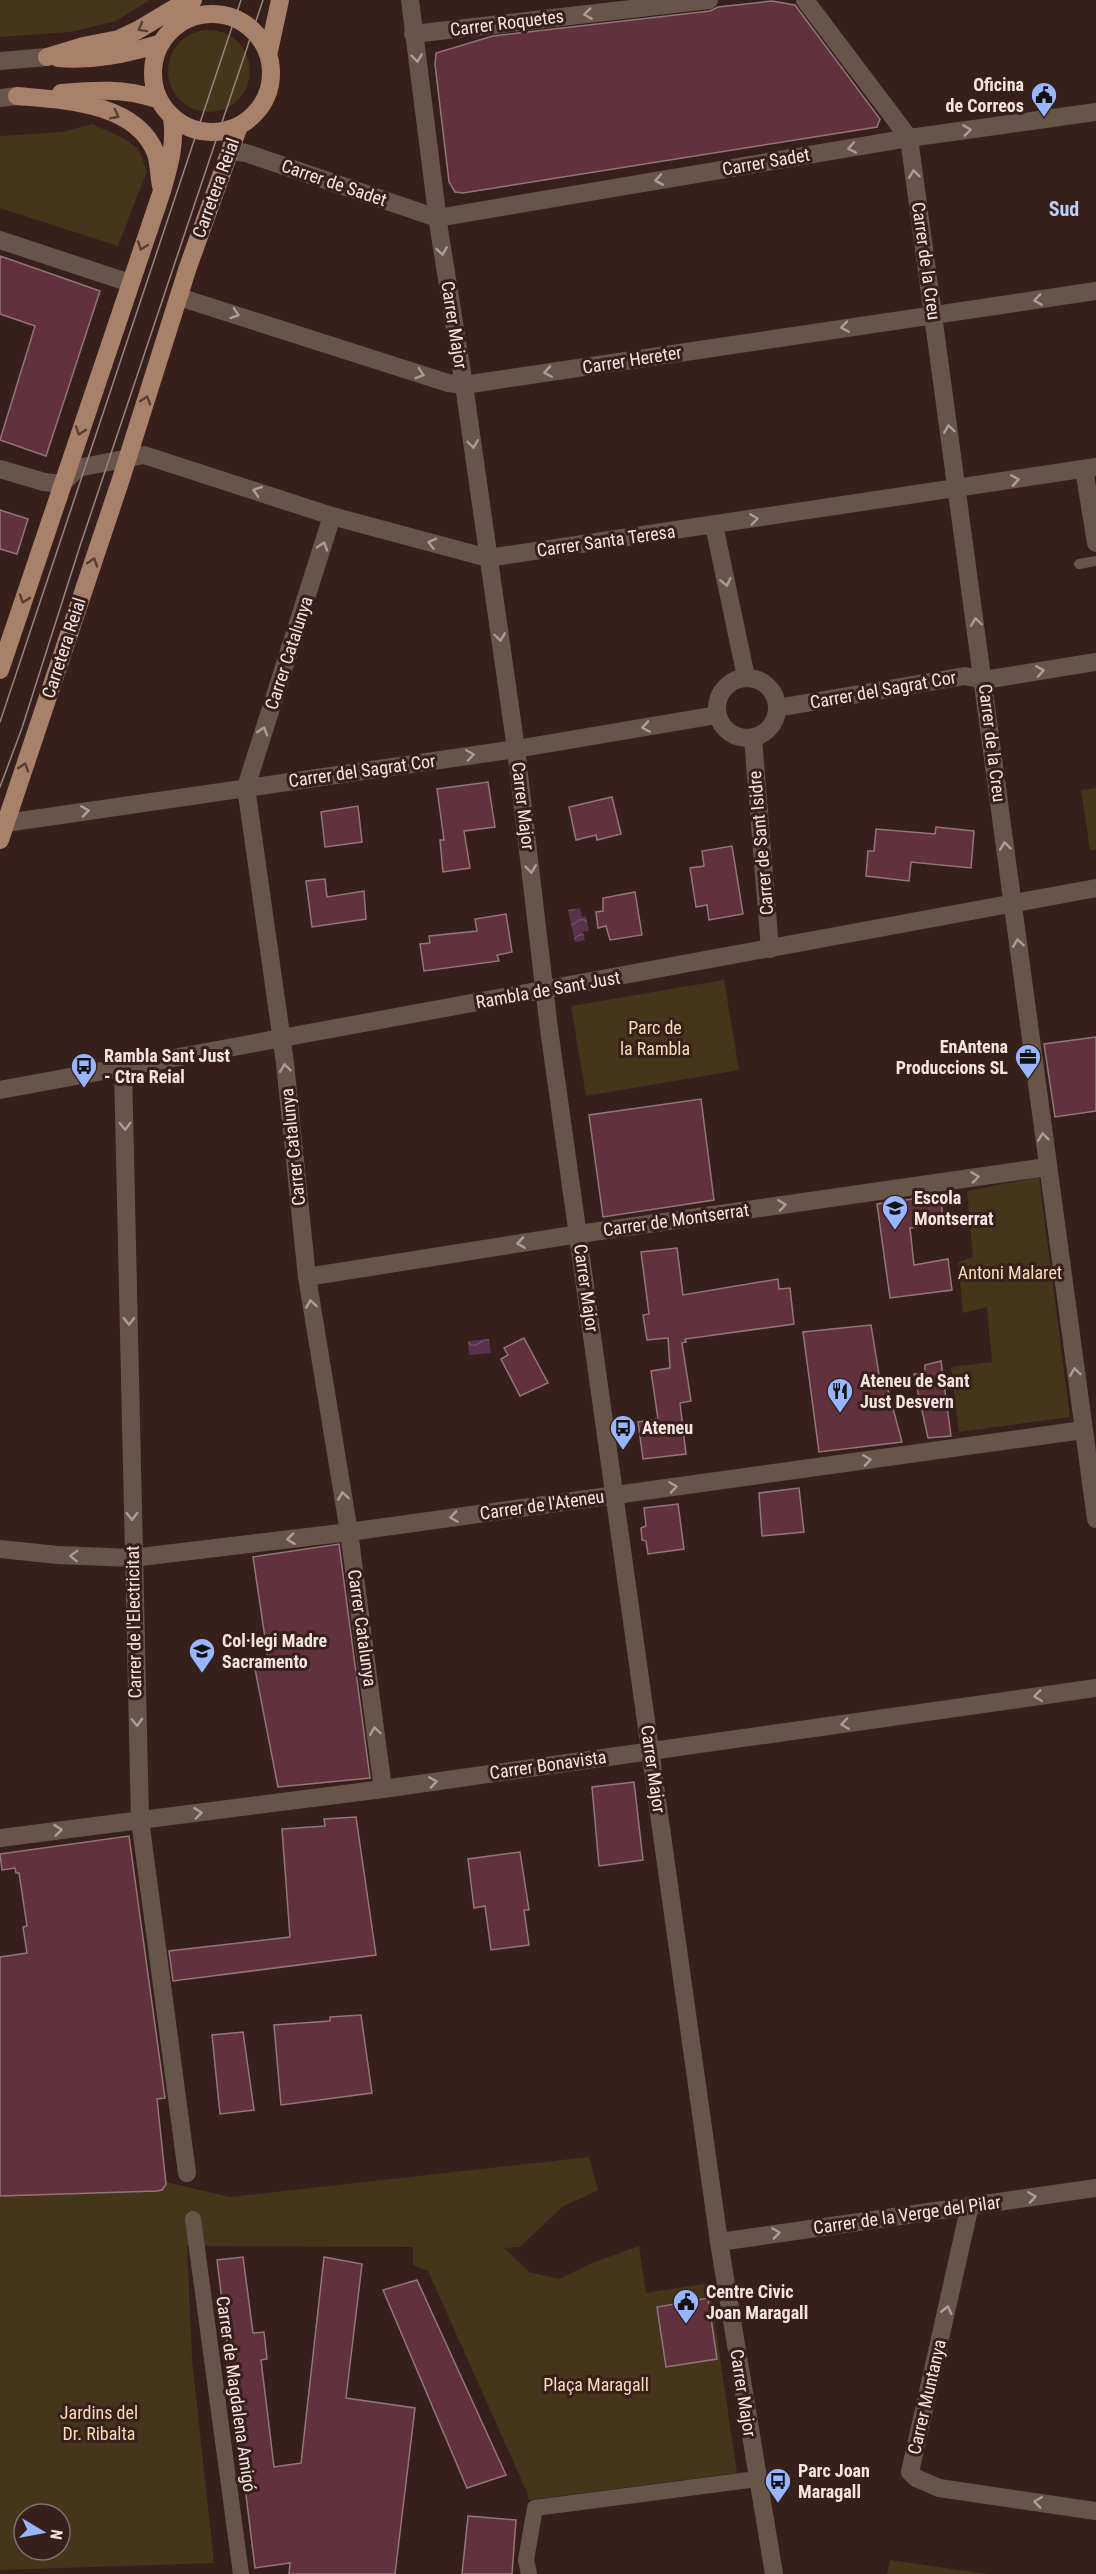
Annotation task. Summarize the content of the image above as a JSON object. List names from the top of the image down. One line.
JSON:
{"streets":{"main road":["Carretera Reial"],"street":["Carrer Roquetes","Carrer Sadet","Carrer de Sadet","Carrer de la Creu","Carrer Major","Carrer Hereter","Carrer Santa Teresa","Carrer Catalunya","Carrer del Sagrat Cor","Carrer de Sant Isidre","Rambla de Sant Just","Carrer de Montserrat","Carrer de l'Ateneu","Carrer de l'Electricitat","Carrer Bonavista","Carrer de la Verge del Pilar","Carrer de Magdalena Amigó","Carrer Muntanya"]},"crossings":[["Carrer Roquetes","Carrer Major"],["Carrer Sadet","Carrer de Sadet"],["Carrer Sadet","Carrer de la Creu"],["Carrer Sadet","Carrer Major"],["Carrer de Sadet","Carretera Reial"],["Carrer de Sadet","Carrer Major"],["Carretera Reial","Carrer Hereter"],["Carretera Reial","Carrer Santa Teresa"],["Carretera Reial","Carrer del Sagrat Cor"],["Carrer de la Creu","Carrer Hereter"],["Carrer de la Creu","Carrer Santa Teresa"],["Carrer de la Creu","Carrer del Sagrat Cor"],["Carrer de la Creu","Rambla de Sant Just"],["Carrer de la Creu","Carrer de Montserrat"],["Carrer de la Creu","Carrer de l'Ateneu"],["Carrer Major","Carrer Hereter"],["Carrer Major","Carrer Santa Teresa"],["Carrer Major","Carrer del Sagrat Cor"],["Carrer Major","Rambla de Sant Just"],["Carrer Major","Carrer de Montserrat"],["Carrer Major","Carrer de l'Ateneu"],["Carrer Major","Carrer Bonavista"],["Carrer Major","Carrer de la Verge del Pilar"],["Carrer Santa Teresa","Carrer Catalunya"],["Carrer Catalunya","Carrer del Sagrat Cor"],["Carrer Catalunya","Rambla de Sant Just"],["Carrer Catalunya","Carrer de Montserrat"],["Carrer Catalunya","Carrer de l'Ateneu"],["Carrer Catalunya","Carrer Bonavista"],["Carrer del Sagrat Cor","Carrer de Sant Isidre"],["Carrer de Sant Isidre","Rambla de Sant Just"],["Rambla de Sant Just","Carrer de l'Electricitat"],["Carrer de l'Ateneu","Carrer de l'Electricitat"],["Carrer de l'Electricitat","Carrer Bonavista"],["Carrer de la Verge del Pilar","Carrer Muntanya"]],"one_way":["Carrer Roquetes","Carrer de la Creu","Carrer Major","Carrer Catalunya","Carrer de l'Electricitat","Carrer de la Verge del Pilar"],"districts":["Sud"],"parks":["Parc de la Rambla","Antoni Malaret","Plaça Maragall","Jardins del Dr. Ribalta"],"places":{"public building":["Oficina de Correos","Centre Civic Joan Maragall"],"office":["EnAntena Produccions SL"],"bus stop":["Rambla Sant Just - Ctra Reial","Ateneu","Parc Joan Maragall"],"school or university":["Escola Montserrat","Col·legi Madre Sacramento"],"restaurant":["Ateneu de Sant Just Desvern"]},"north":"right"}
